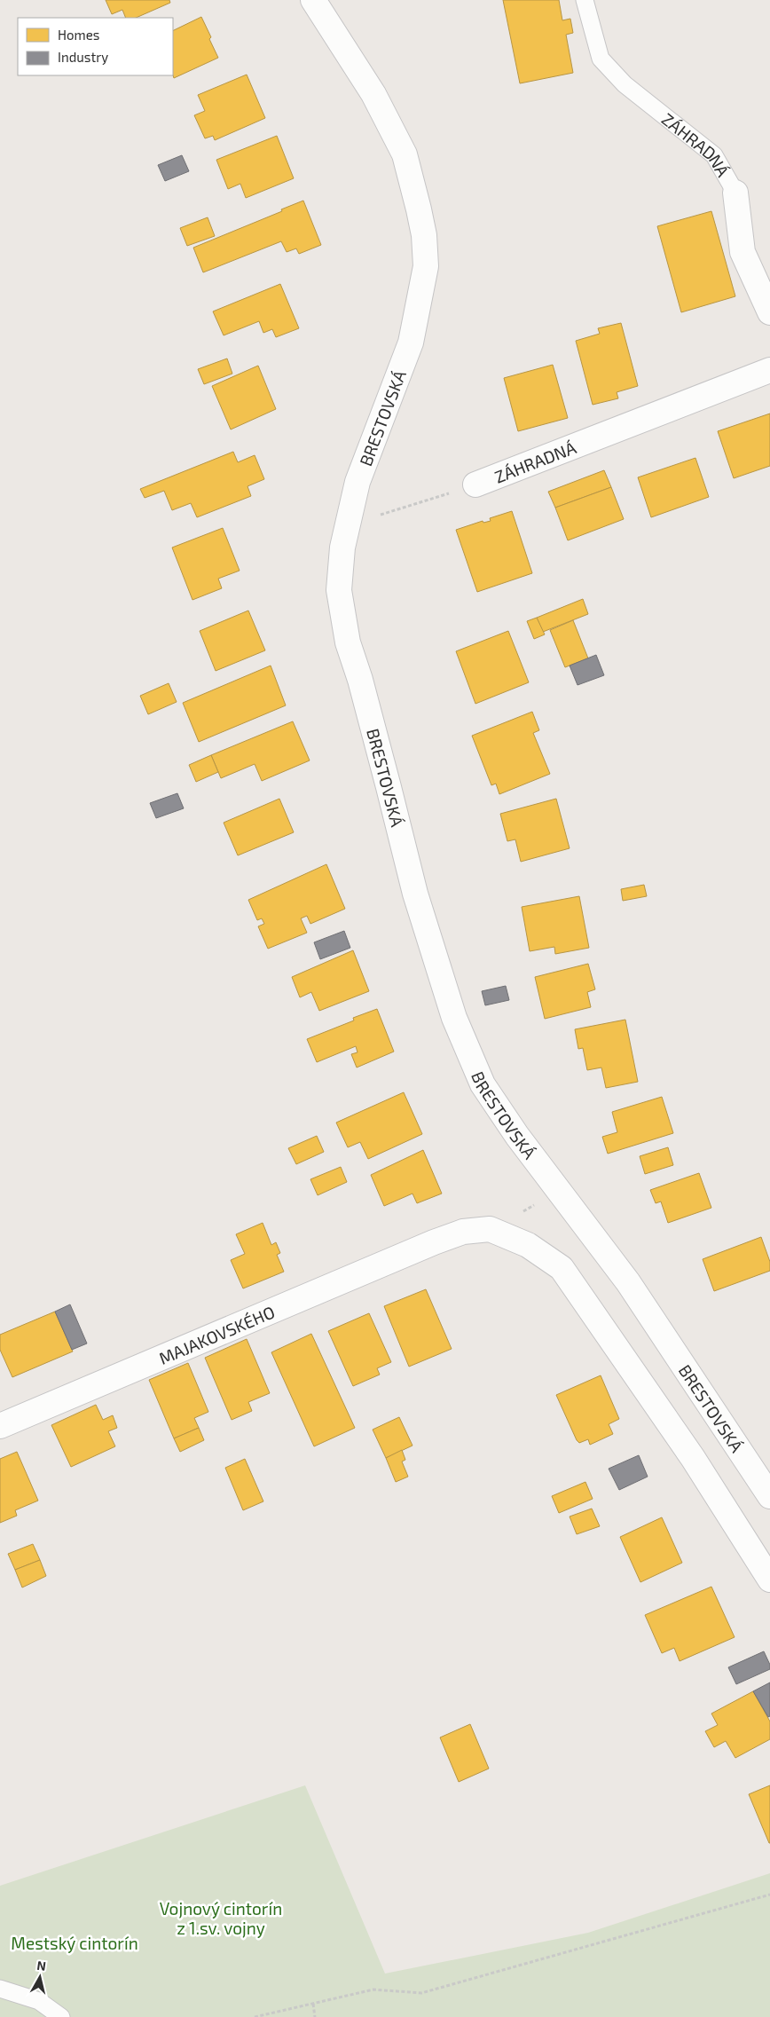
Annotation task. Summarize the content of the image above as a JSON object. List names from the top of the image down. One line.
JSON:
{"streets":{"street":["ZÁHRADNÁ","BRESTOVSKÁ","MAJAKOVSKÉHO"]},"parks":["Vojnový cintorín z 1.sv. vojny","Mestský cintorín"],"legend":["Homes","Industry"],"north":"top"}
